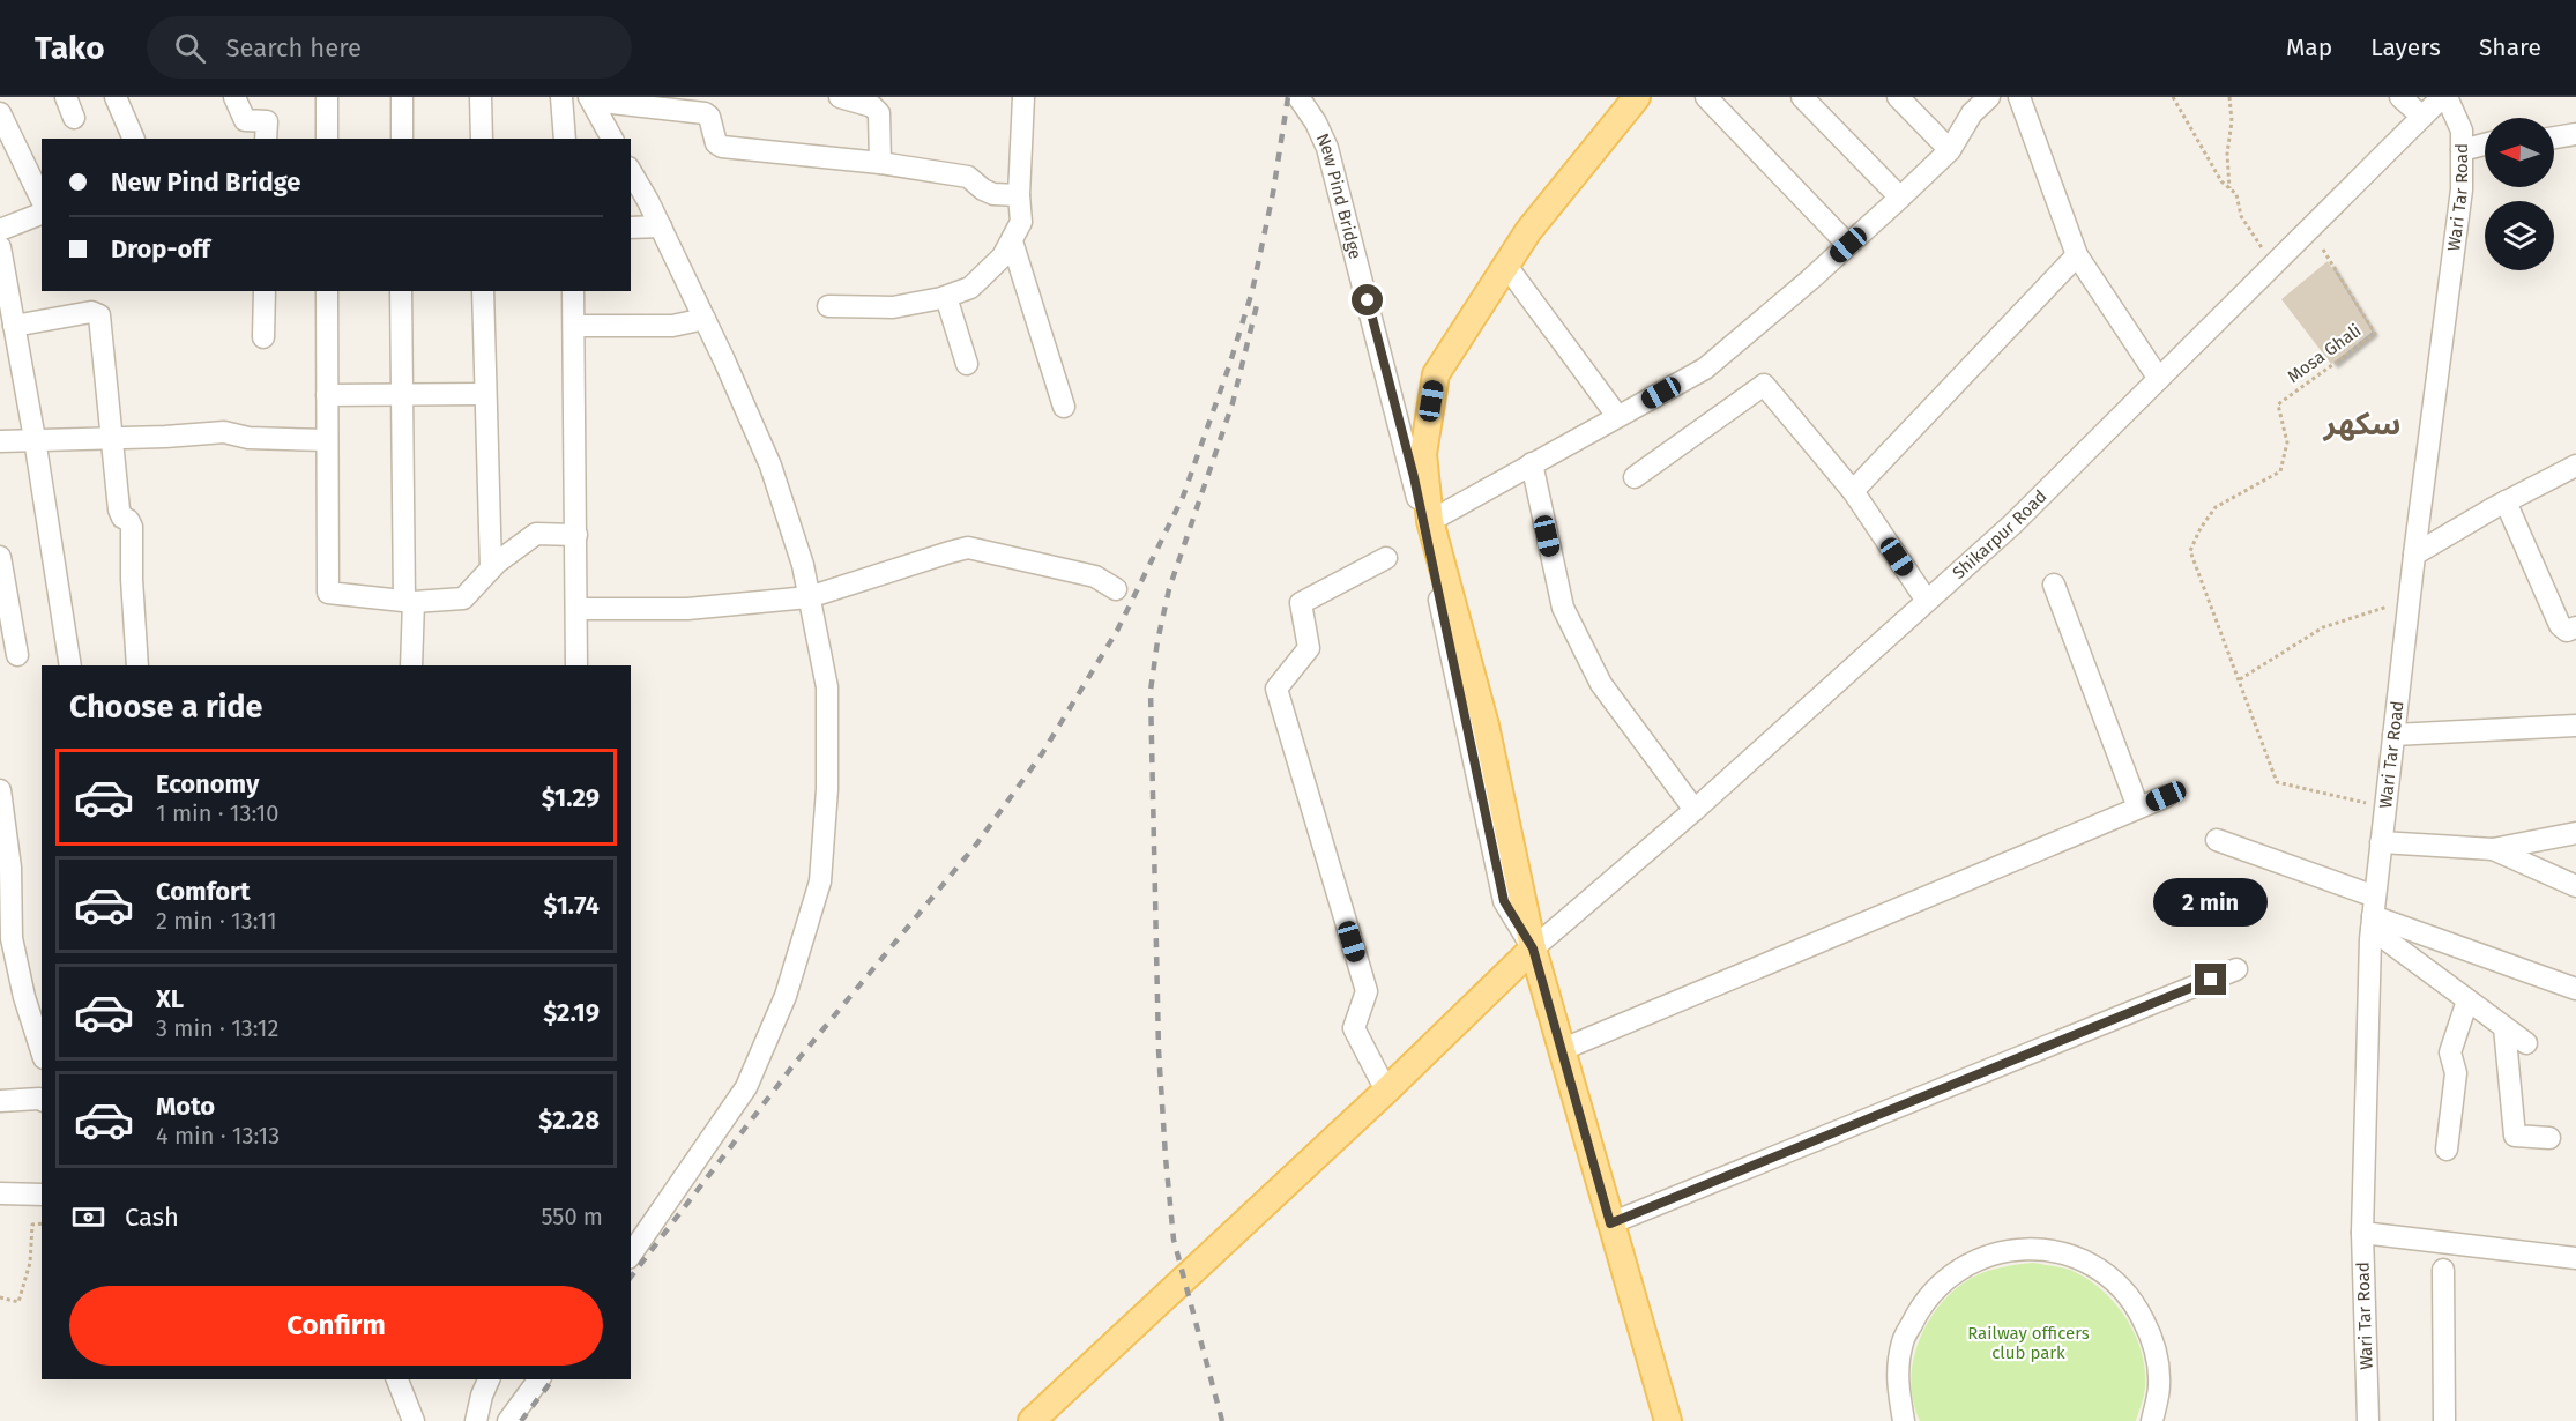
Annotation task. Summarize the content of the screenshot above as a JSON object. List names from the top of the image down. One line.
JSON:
{"streets":{"street":["New Pind Bridge","Wari Tar Road","Shikarpur Road"],"path":["Mosa Ghali"]},"crossings":[["New Pind Bridge","Shikarpur Road"],["Wari Tar Road","Shikarpur Road"]],"districts":["سکھر"],"parks":["Railway officers club park"],"north":"left","page":{"header":"Tako","search":"Search here","nav":["Map","Layers","Share"],"banner":["New Pind Bridge","Drop-off"],"heading":"Choose a ride","list":[{"name":"Economy","note":"1 min · 13:10","value":"$1.29"},{"name":"Comfort","note":"2 min · 13:11","value":"$1.74"},{"name":"XL","note":"3 min · 13:12","value":"$2.19"},{"name":"Moto","note":"4 min · 13:13","value":"$2.28"}],"bubble":"2 min","pay":["Cash","550 m"],"buttons":"Confirm"}}
